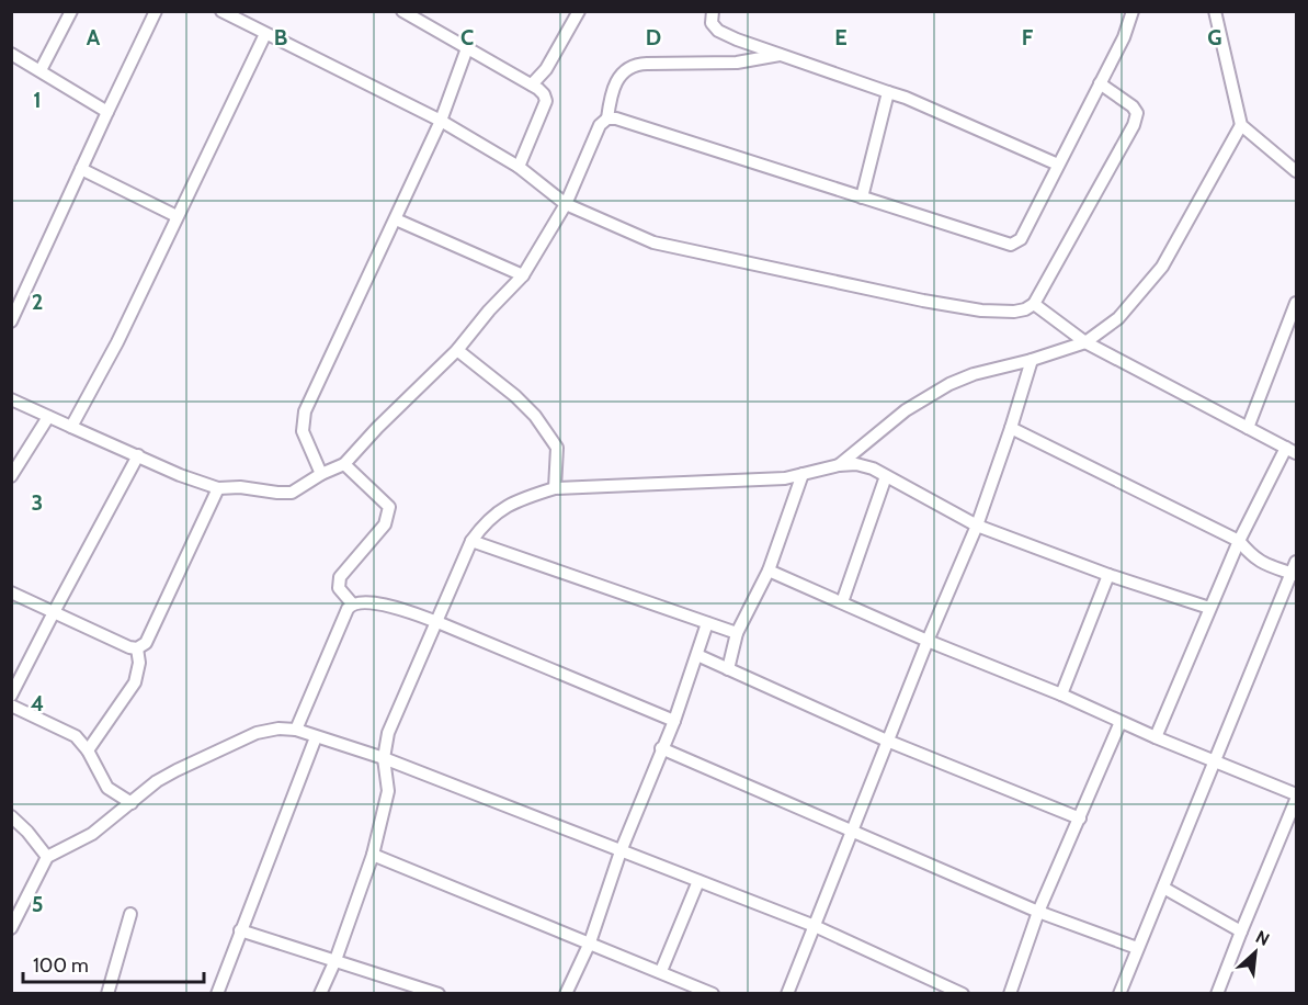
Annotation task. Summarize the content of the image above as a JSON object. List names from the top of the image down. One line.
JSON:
{"scale_bar":"100 m","north":"top right","grid":{"columns":["A","B","C","D","E","F","G"],"rows":["1","2","3","4","5"]}}
